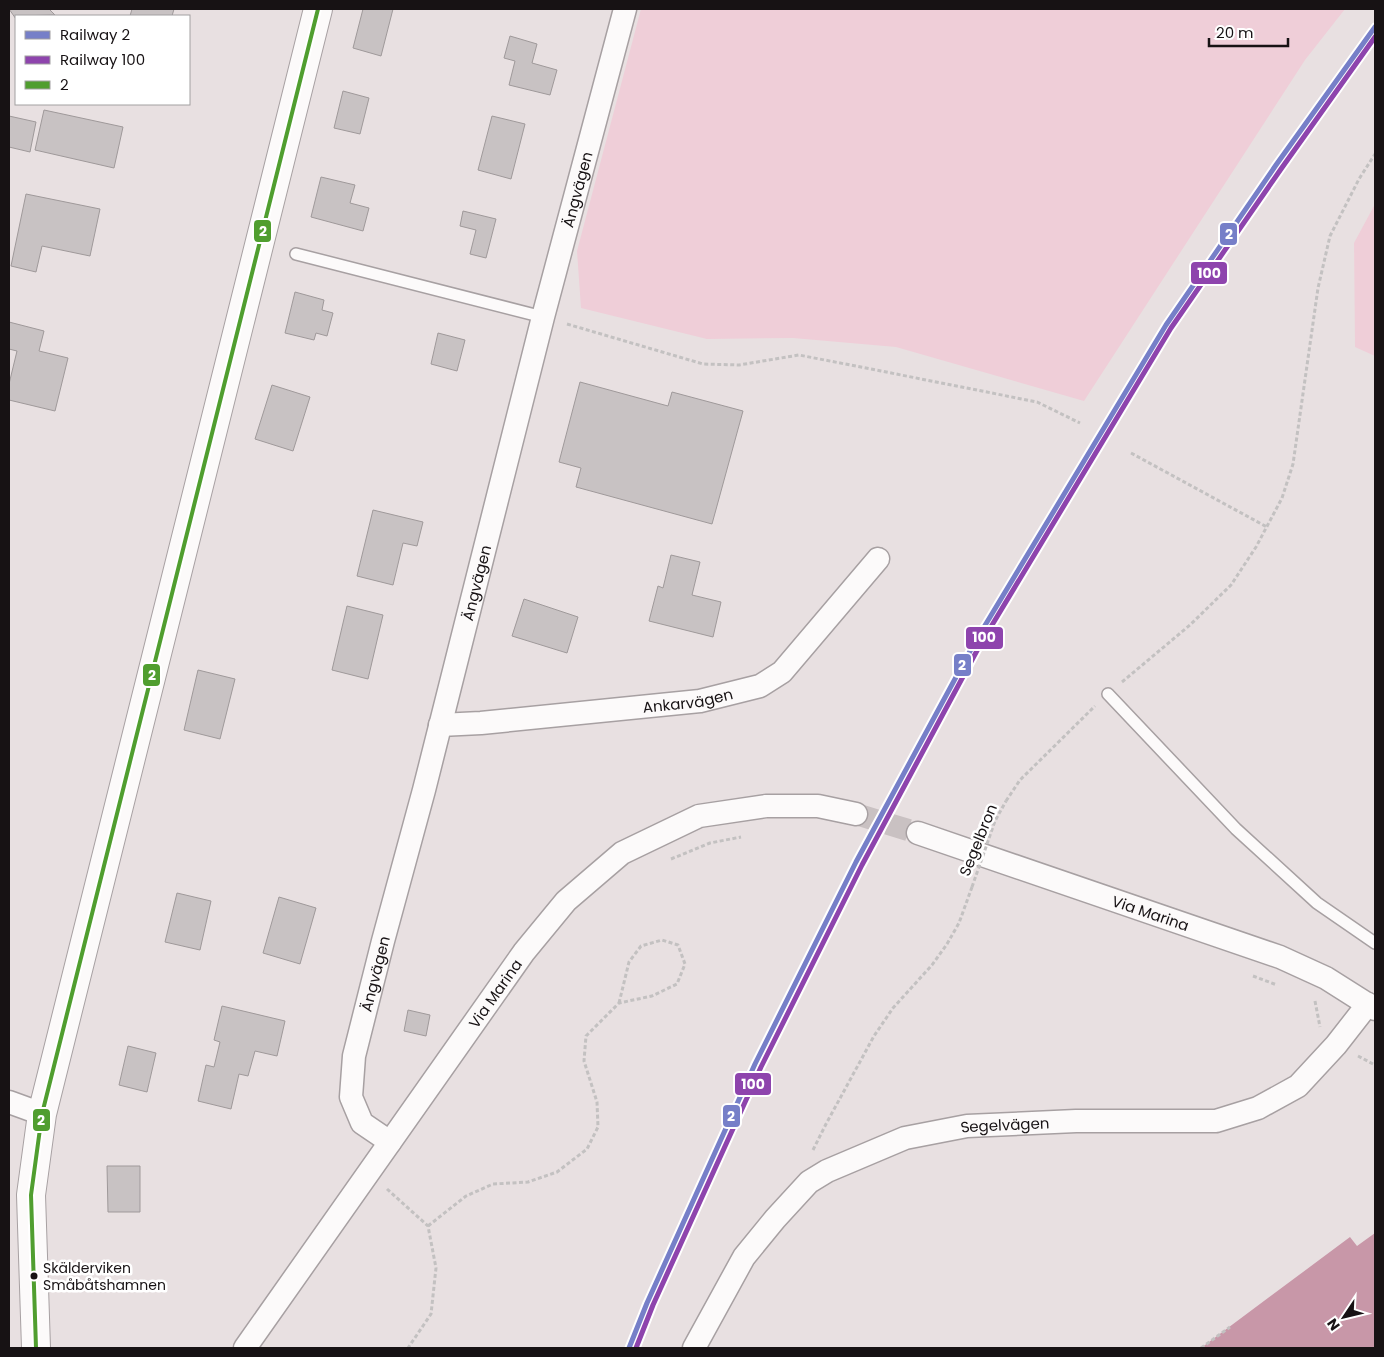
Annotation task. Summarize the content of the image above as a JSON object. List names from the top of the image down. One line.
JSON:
{"streets":{"street":["Ängvägen","Ankarvägen","Via Marina","Segelvägen"],"path":["Segelbron"]},"crossings":[["Ängvägen","Ankarvägen"],["Ängvägen","Via Marina"],["Segelbron","Segelvägen"],["Via Marina","Segelvägen"]],"places":["Skälderviken Småbåtshamnen"],"lines":["transit line 2","rail line 2","rail line 100"],"legend":["Railway 2","Railway 100","2"],"scale_bar":"20 m","north":"bottom left"}
